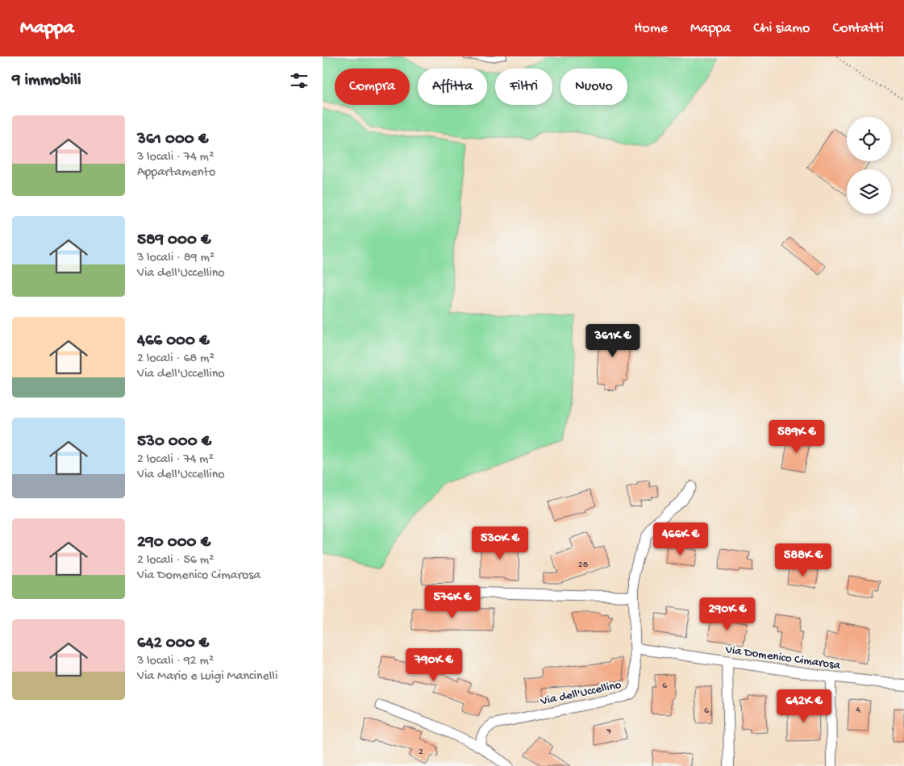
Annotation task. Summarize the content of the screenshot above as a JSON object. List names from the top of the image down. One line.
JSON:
{"streets":{"street":["Via Domenico Cimarosa","Via dell'Uccellino"]},"crossings":[["Via Domenico Cimarosa","Via dell'Uccellino"]],"house_numbers":["28","6","4","6","7","2"],"page":{"header":"Mappa","nav":["Home","Mappa","Chi siamo","Contatti"],"heading":"9 immobili","chip":["Compra","Affitta","Filtri","Nuovo"],"list":[{"name":"361 000 €","note":"3 locali · 74 m² · Appartamento"},{"name":"589 000 €","note":"3 locali · 89 m² · Via dell'Uccellino"},{"name":"466 000 €","note":"2 locali · 68 m² · Via dell'Uccellino"},{"name":"530 000 €","note":"2 locali · 74 m² · Via dell'Uccellino"},{"name":"290 000 €","note":"2 locali · 56 m² · Via Domenico Cimarosa"},{"name":"642 000 €","note":"3 locali · 92 m² · Via Mario e Luigi Mancinelli"}],"price":["361K €","589K €","466K €","530K €","588K €","576K €","290K €","790K €","642K €"]}}
